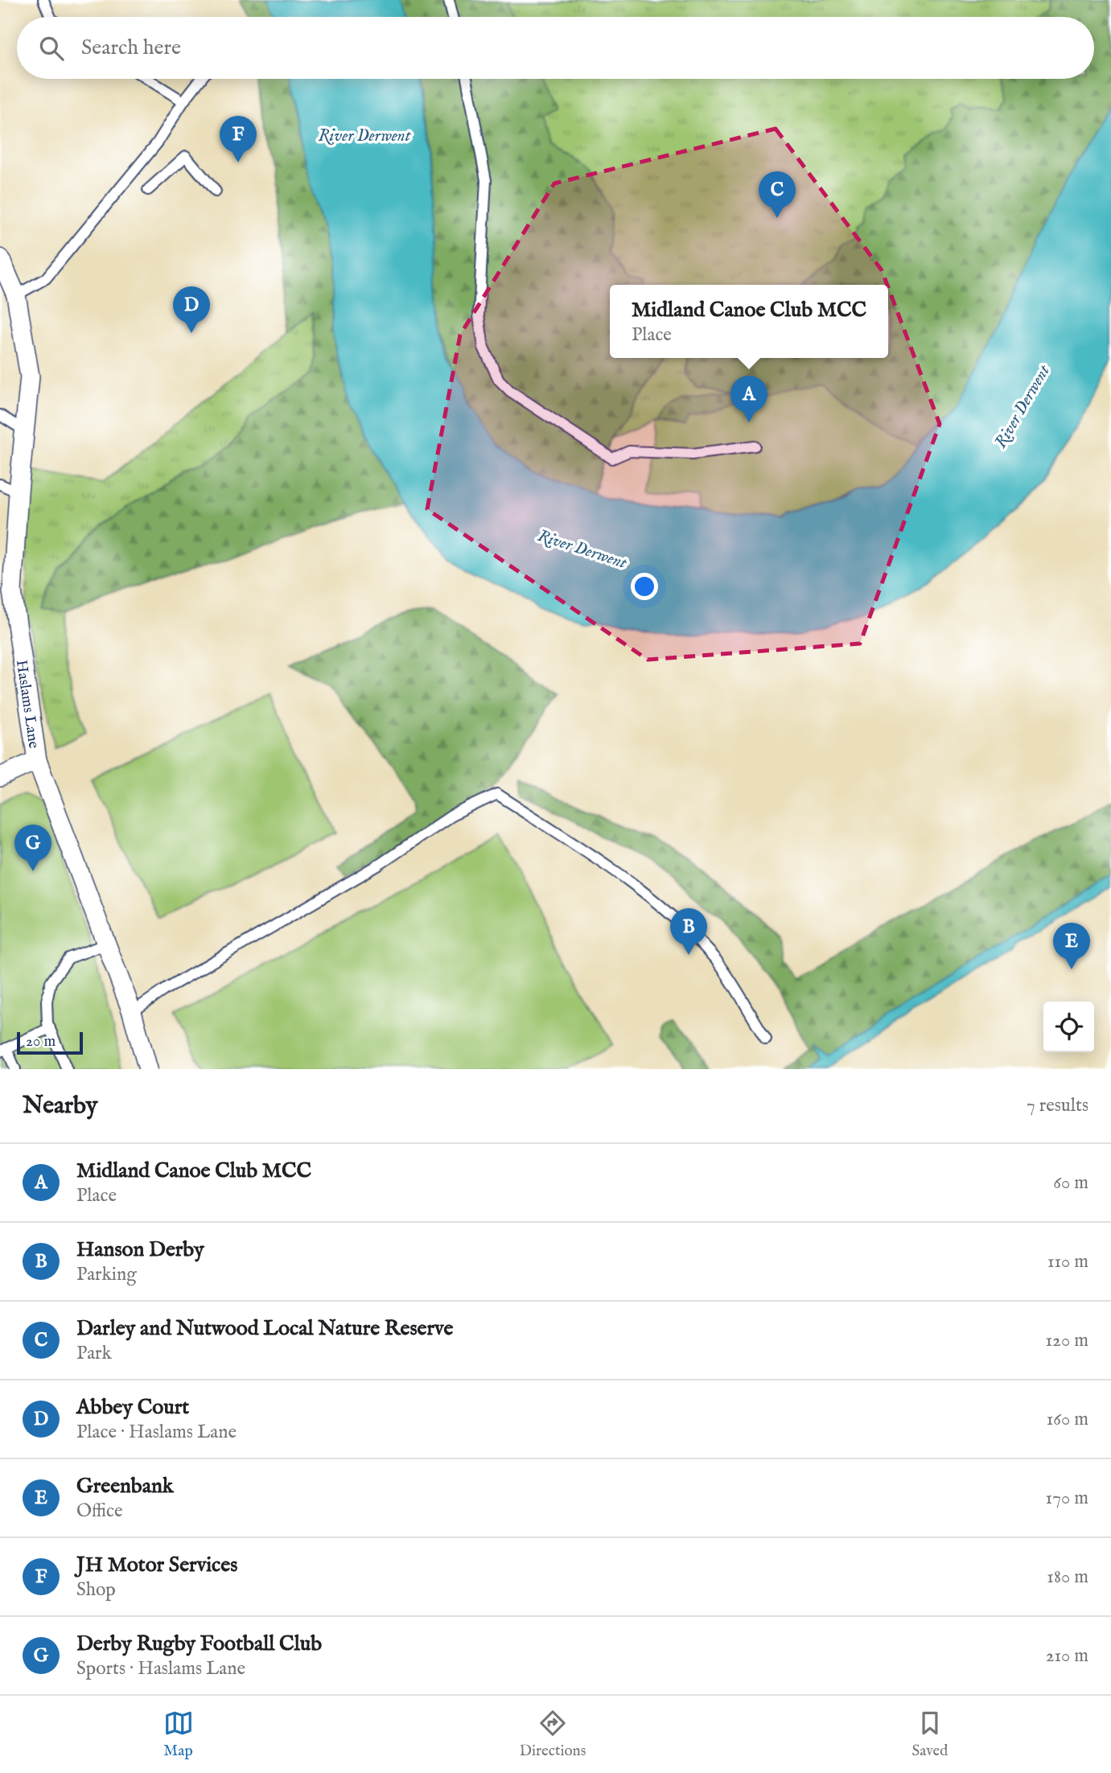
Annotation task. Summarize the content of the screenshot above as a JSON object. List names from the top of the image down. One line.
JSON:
{"streets":{"street":["Haslams Lane"]},"water":["River Derwent"],"scale_bar":"20 m","page":{"search":"Search here","pins":["F","C","D","A","G","B","E"],"popup":["Midland Canoe Club MCC","Place"],"scale":"20 m","heading":["Nearby","7 results"],"list":[{"mark":"A","name":"Midland Canoe Club MCC","note":"Place","value":"60 m"},{"mark":"B","name":"Hanson Derby","note":"Parking","value":"110 m"},{"mark":"C","name":"Darley and Nutwood Local Nature Reserve","note":"Park","value":"120 m"},{"mark":"D","name":"Abbey Court","note":"Place · Haslams Lane","value":"160 m"},{"mark":"E","name":"Greenbank","note":"Office","value":"170 m"},{"mark":"F","name":"JH Motor Services","note":"Shop","value":"180 m"},{"mark":"G","name":"Derby Rugby Football Club","note":"Sports · Haslams Lane","value":"210 m"}],"nav":["Map","Directions","Saved"]}}
